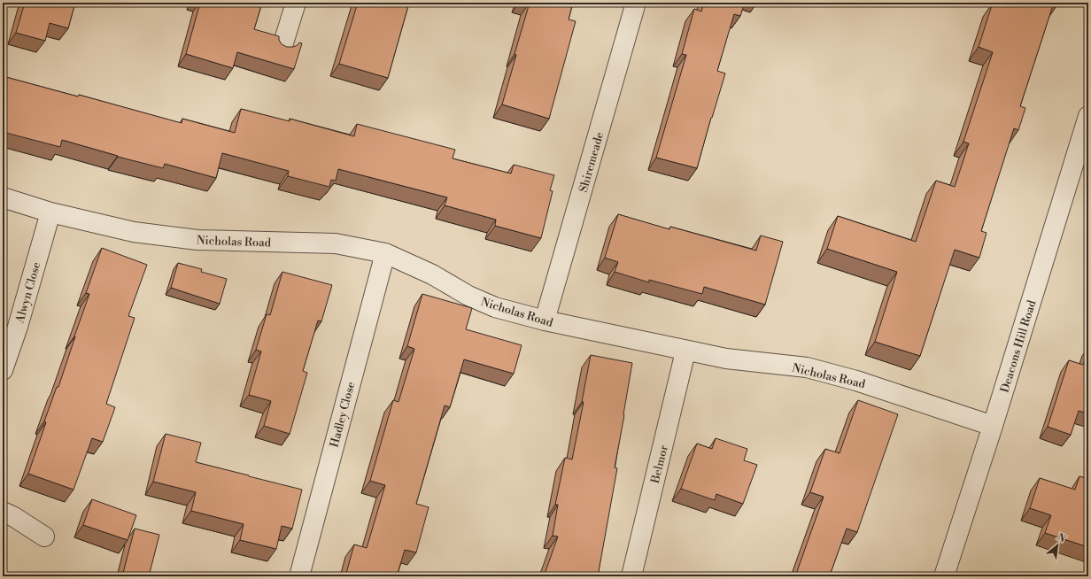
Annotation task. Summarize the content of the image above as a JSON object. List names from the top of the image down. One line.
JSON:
{"streets":{"street":["Shiremeade","Nicholas Road","Alwyn Close","Deacons Hill Road","Hadley Close","Belmor"]},"crossings":[["Shiremeade","Nicholas Road"],["Nicholas Road","Alwyn Close"],["Nicholas Road","Deacons Hill Road"],["Nicholas Road","Hadley Close"],["Nicholas Road","Belmor"]],"north":"top right"}
